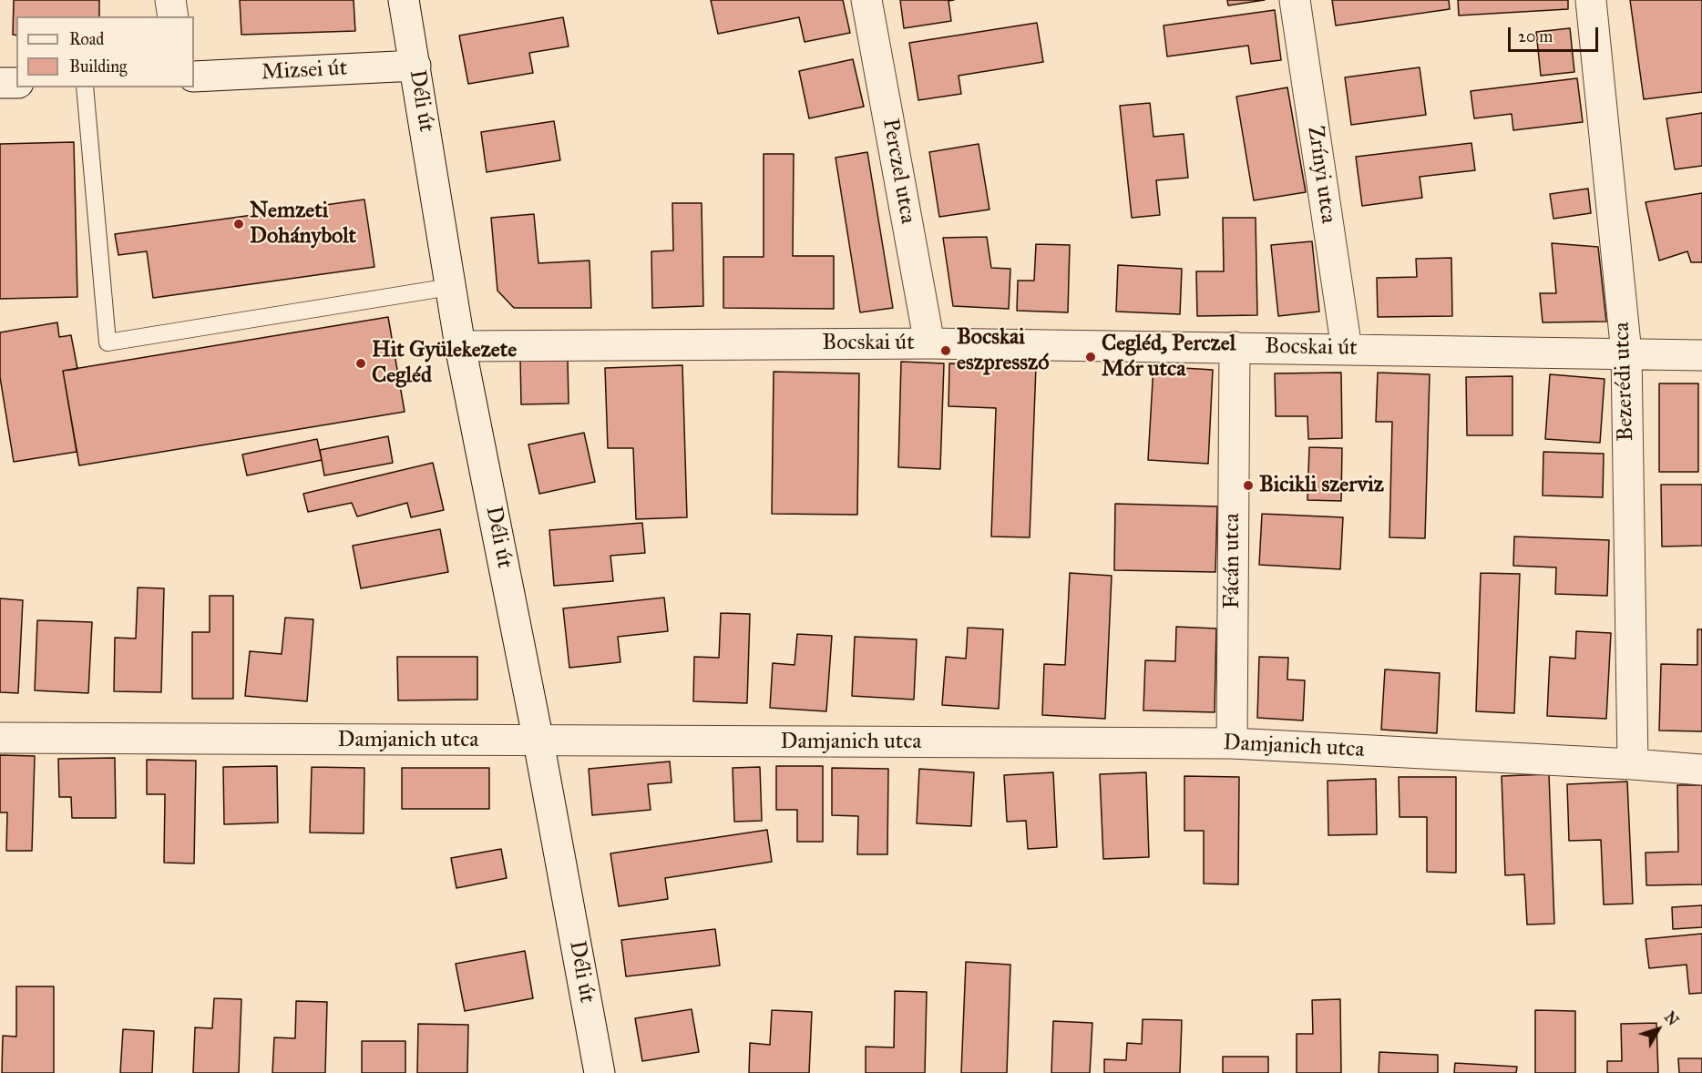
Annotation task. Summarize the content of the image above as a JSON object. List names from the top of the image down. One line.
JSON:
{"streets":{"street":["Mizsei út","Déli út","Perczel utca","Zrínyi utca","Bocskai út","Bezerédi utca","Fácán utca","Damjanich utca"]},"crossings":[["Mizsei út","Déli út"],["Déli út","Bocskai út"],["Déli út","Damjanich utca"],["Perczel utca","Bocskai út"],["Zrínyi utca","Bocskai út"],["Bocskai út","Bezerédi utca"],["Bocskai út","Fácán utca"],["Bezerédi utca","Damjanich utca"],["Fácán utca","Damjanich utca"]],"places":["Nemzeti Dohánybolt","Bocskai eszpresszó","Cegléd, Perczel Mór utca","Hit Gyülekezete Cegléd","Bicikli szerviz"],"legend":["Road","Building"],"scale_bar":"20 m","north":"top right"}
